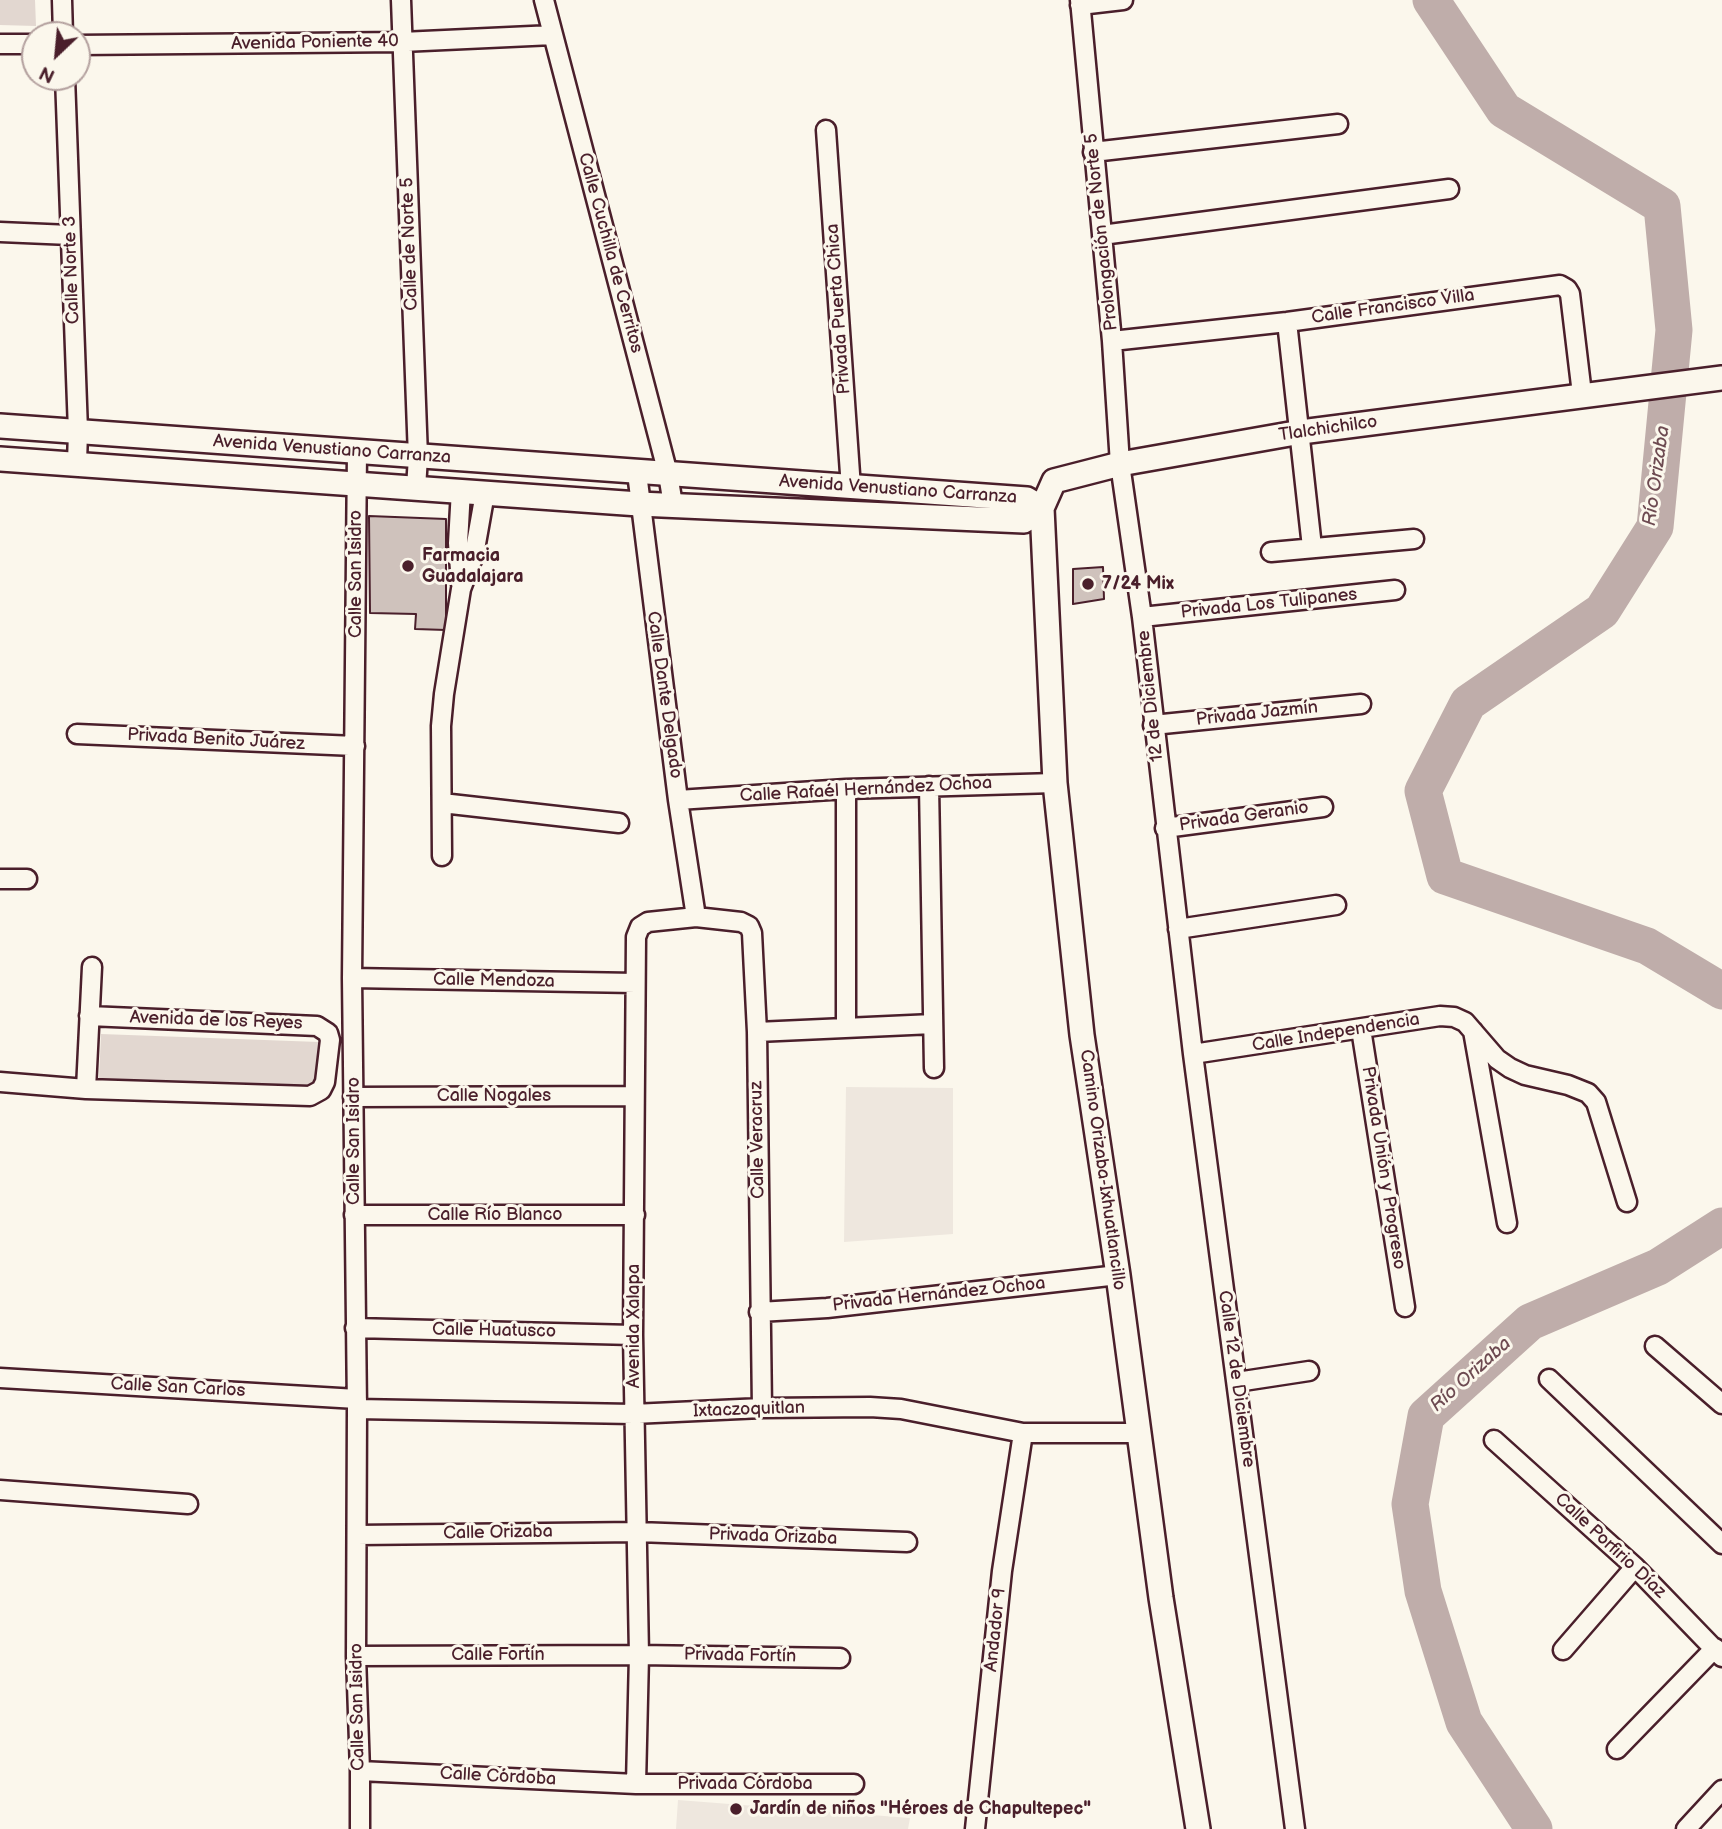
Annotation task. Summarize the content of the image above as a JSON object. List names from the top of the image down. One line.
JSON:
{"streets":{"street":["Avenida Poniente 40","Prolongación de Norte 5","Calle de Norte 5","Calle Cuchilla de Cerritos","Calle Norte 3","Calle Francisco Villa","Privada Puerta Chica","Tlalchichilco","Avenida Venustiano Carranza","Calle San Isidro","Privada Los Tulipanes","Calle Dante Delgado","12 de Diciembre","Privada Jazmín","Privada Benito Juárez","Calle Rafaél Hernández Ochoa","Privada Geranio","Calle Mendoza","Avenida de los Reyes","Calle Independencia","Calle Nogales","Calle Veracruz","Privada Unión y Progreso","Camino Orizaba-Ixhuatlancillo","Calle Río Blanco","Privada Hernández Ochoa","Avenida Xalapa","Calle Huatusco","Calle 12 de Diciembre","Calle San Carlos","Ixtaczoquitlan","Calle Orizaba","Privada Orizaba","Calle Porfirio Díaz","Andador 9","Calle Fortín","Privada Fortín","Calle Córdoba","Privada Córdoba"]},"crossings":[["Avenida Poniente 40","Calle de Norte 5"],["Avenida Poniente 40","Calle Cuchilla de Cerritos"],["Prolongación de Norte 5","Calle Francisco Villa"],["Prolongación de Norte 5","Tlalchichilco"],["Prolongación de Norte 5","12 de Diciembre"],["Calle de Norte 5","Avenida Venustiano Carranza"],["Calle Cuchilla de Cerritos","Avenida Venustiano Carranza"],["Calle Norte 3","Avenida Venustiano Carranza"],["Calle Francisco Villa","Tlalchichilco"],["Privada Puerta Chica","Avenida Venustiano Carranza"],["Tlalchichilco","Avenida Venustiano Carranza"],["Tlalchichilco","12 de Diciembre"],["Tlalchichilco","Camino Orizaba-Ixhuatlancillo"],["Avenida Venustiano Carranza","Calle San Isidro"],["Avenida Venustiano Carranza","Calle Dante Delgado"],["Avenida Venustiano Carranza","Camino Orizaba-Ixhuatlancillo"],["Calle San Isidro","Privada Benito Juárez"],["Calle San Isidro","Calle Mendoza"],["Calle San Isidro","Calle Nogales"],["Calle San Isidro","Calle Río Blanco"],["Calle San Isidro","Calle Huatusco"],["Calle San Isidro","Calle San Carlos"],["Calle San Isidro","Ixtaczoquitlan"],["Calle San Isidro","Calle Orizaba"],["Calle San Isidro","Calle Fortín"],["Calle San Isidro","Calle Córdoba"],["Privada Los Tulipanes","12 de Diciembre"],["Calle Dante Delgado","Calle Rafaél Hernández Ochoa"],["Calle Dante Delgado","Calle Veracruz"],["Calle Dante Delgado","Avenida Xalapa"],["12 de Diciembre","Privada Jazmín"],["12 de Diciembre","Privada Geranio"],["12 de Diciembre","Calle 12 de Diciembre"],["Calle Rafaél Hernández Ochoa","Camino Orizaba-Ixhuatlancillo"],["Calle Mendoza","Avenida Xalapa"],["Calle Independencia","Privada Unión y Progreso"],["Calle Independencia","Calle 12 de Diciembre"],["Calle Nogales","Avenida Xalapa"],["Calle Veracruz","Privada Hernández Ochoa"],["Calle Veracruz","Avenida Xalapa"],["Calle Veracruz","Ixtaczoquitlan"],["Camino Orizaba-Ixhuatlancillo","Privada Hernández Ochoa"],["Camino Orizaba-Ixhuatlancillo","Ixtaczoquitlan"],["Calle Río Blanco","Avenida Xalapa"],["Avenida Xalapa","Calle Huatusco"],["Avenida Xalapa","Ixtaczoquitlan"],["Avenida Xalapa","Calle Orizaba"],["Avenida Xalapa","Privada Orizaba"],["Avenida Xalapa","Calle Fortín"],["Avenida Xalapa","Privada Fortín"],["Avenida Xalapa","Calle Córdoba"],["Avenida Xalapa","Privada Córdoba"],["Calle San Carlos","Ixtaczoquitlan"],["Ixtaczoquitlan","Andador 9"],["Calle Orizaba","Privada Orizaba"],["Calle Fortín","Privada Fortín"],["Calle Córdoba","Privada Córdoba"]],"water":["Río Orizaba"],"places":["Farmacia Guadalajara","7/24 Mix","Jardín de niños \"Héroes de Chapultepec\""],"north":"bottom left"}
